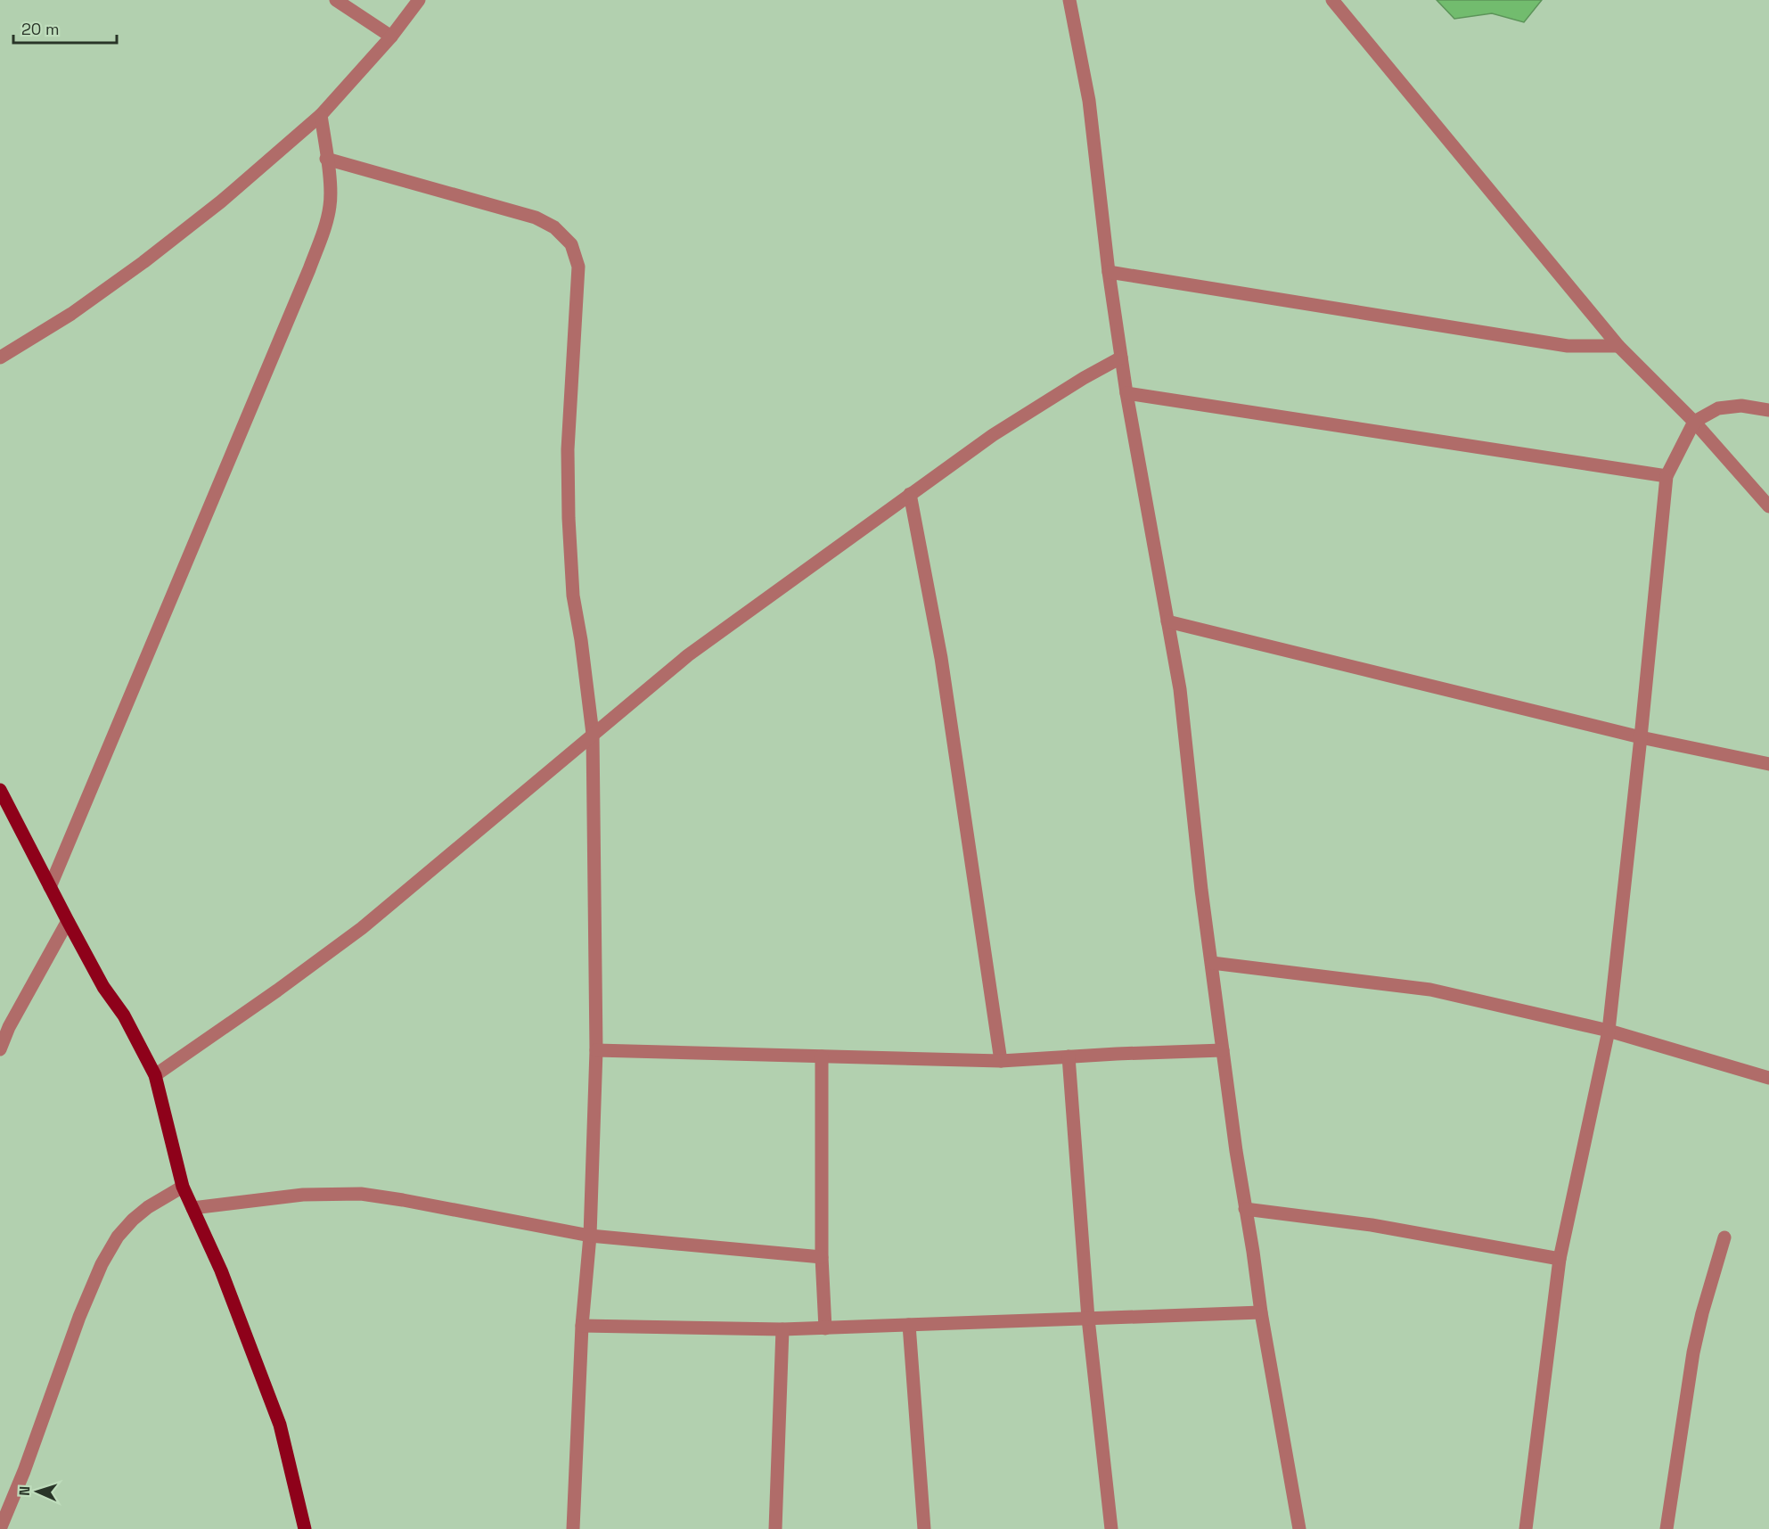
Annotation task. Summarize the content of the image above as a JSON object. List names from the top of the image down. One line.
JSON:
{"scale_bar":"20 m","north":"left"}
